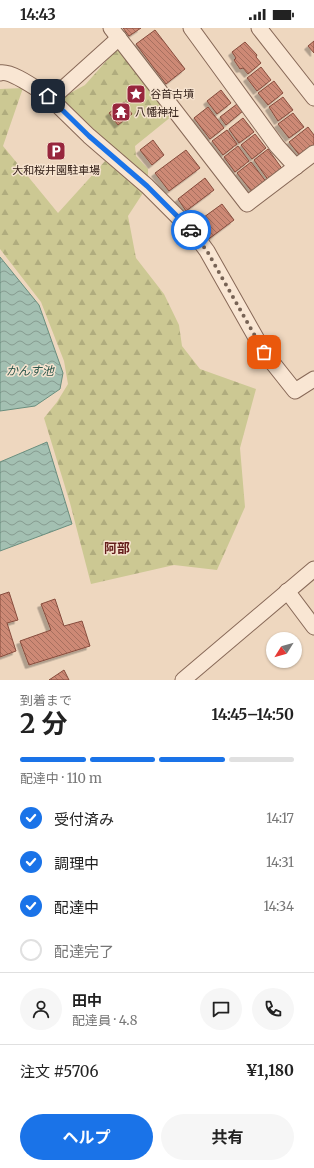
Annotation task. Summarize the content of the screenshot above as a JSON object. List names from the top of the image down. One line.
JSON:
{"districts":["阿部"],"water":["かんす池"],"places":{"place":["谷首古墳"],"temple":["八幡神社"],"parking":["大和桜井園駐車場"]},"north":"bottom left","page":{"status":"14:43","heading":["2 分","到着まで","14:45–14:50"],"panel":["田中","配達員 · 4.8","注文 #5706","¥1,180"],"bar":"配達中 · 110 m","list":[["受付済み","14:17"],["調理中","14:31"],["配達中","14:34"],"配達完了"],"buttons":["ヘルプ","共有"]}}
